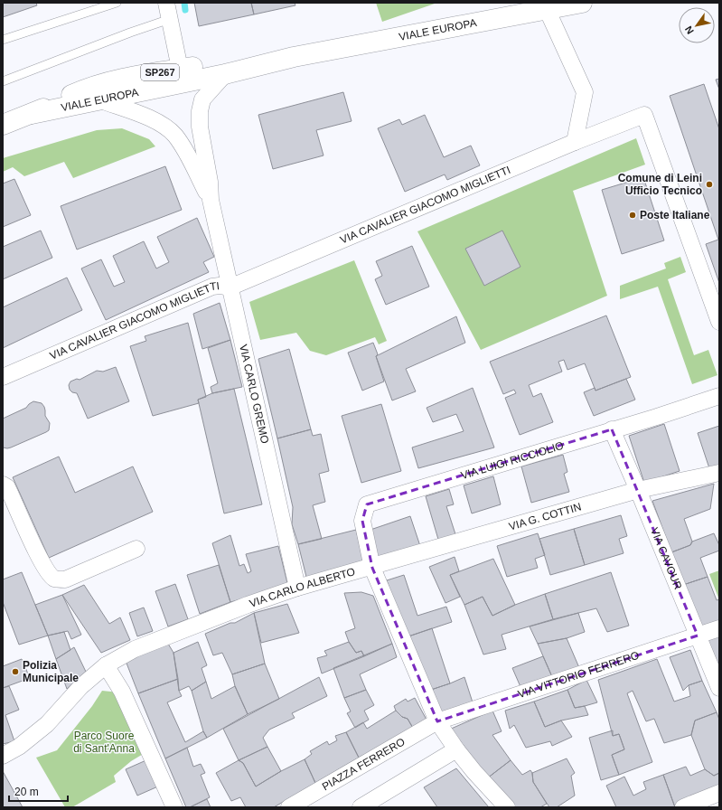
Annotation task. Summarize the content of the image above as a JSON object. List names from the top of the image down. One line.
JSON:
{"streets":{"main road":["VIALE EUROPA","SP267"],"street":["VIA CAVALIER GIACOMO MIGLIETTI","VIA CARLO GREMO","VIA LUIGI RICCIOLIO","VIA G. COTTIN","VIA CAVOUR","VIA CARLO ALBERTO","VIA VITTORIO FERRERO","PIAZZA FERRERO"]},"crossings":[["VIALE EUROPA","VIA CARLO GREMO"],["VIA CAVALIER GIACOMO MIGLIETTI","VIA CARLO GREMO"],["VIA CARLO GREMO","VIA CARLO ALBERTO"],["VIA LUIGI RICCIOLIO","VIA G. COTTIN"],["VIA LUIGI RICCIOLIO","VIA CAVOUR"],["VIA LUIGI RICCIOLIO","VIA CARLO ALBERTO"],["VIA G. COTTIN","VIA CAVOUR"],["VIA G. COTTIN","VIA CARLO ALBERTO"],["VIA CAVOUR","VIA VITTORIO FERRERO"],["VIA VITTORIO FERRERO","PIAZZA FERRERO"]],"parks":["Parco Suore di Sant'Anna"],"places":["Comune di Leini Ufficio Tecnico","Poste Italiane","Polizia Municipale"],"scale_bar":"20 m","north":"bottom left"}
